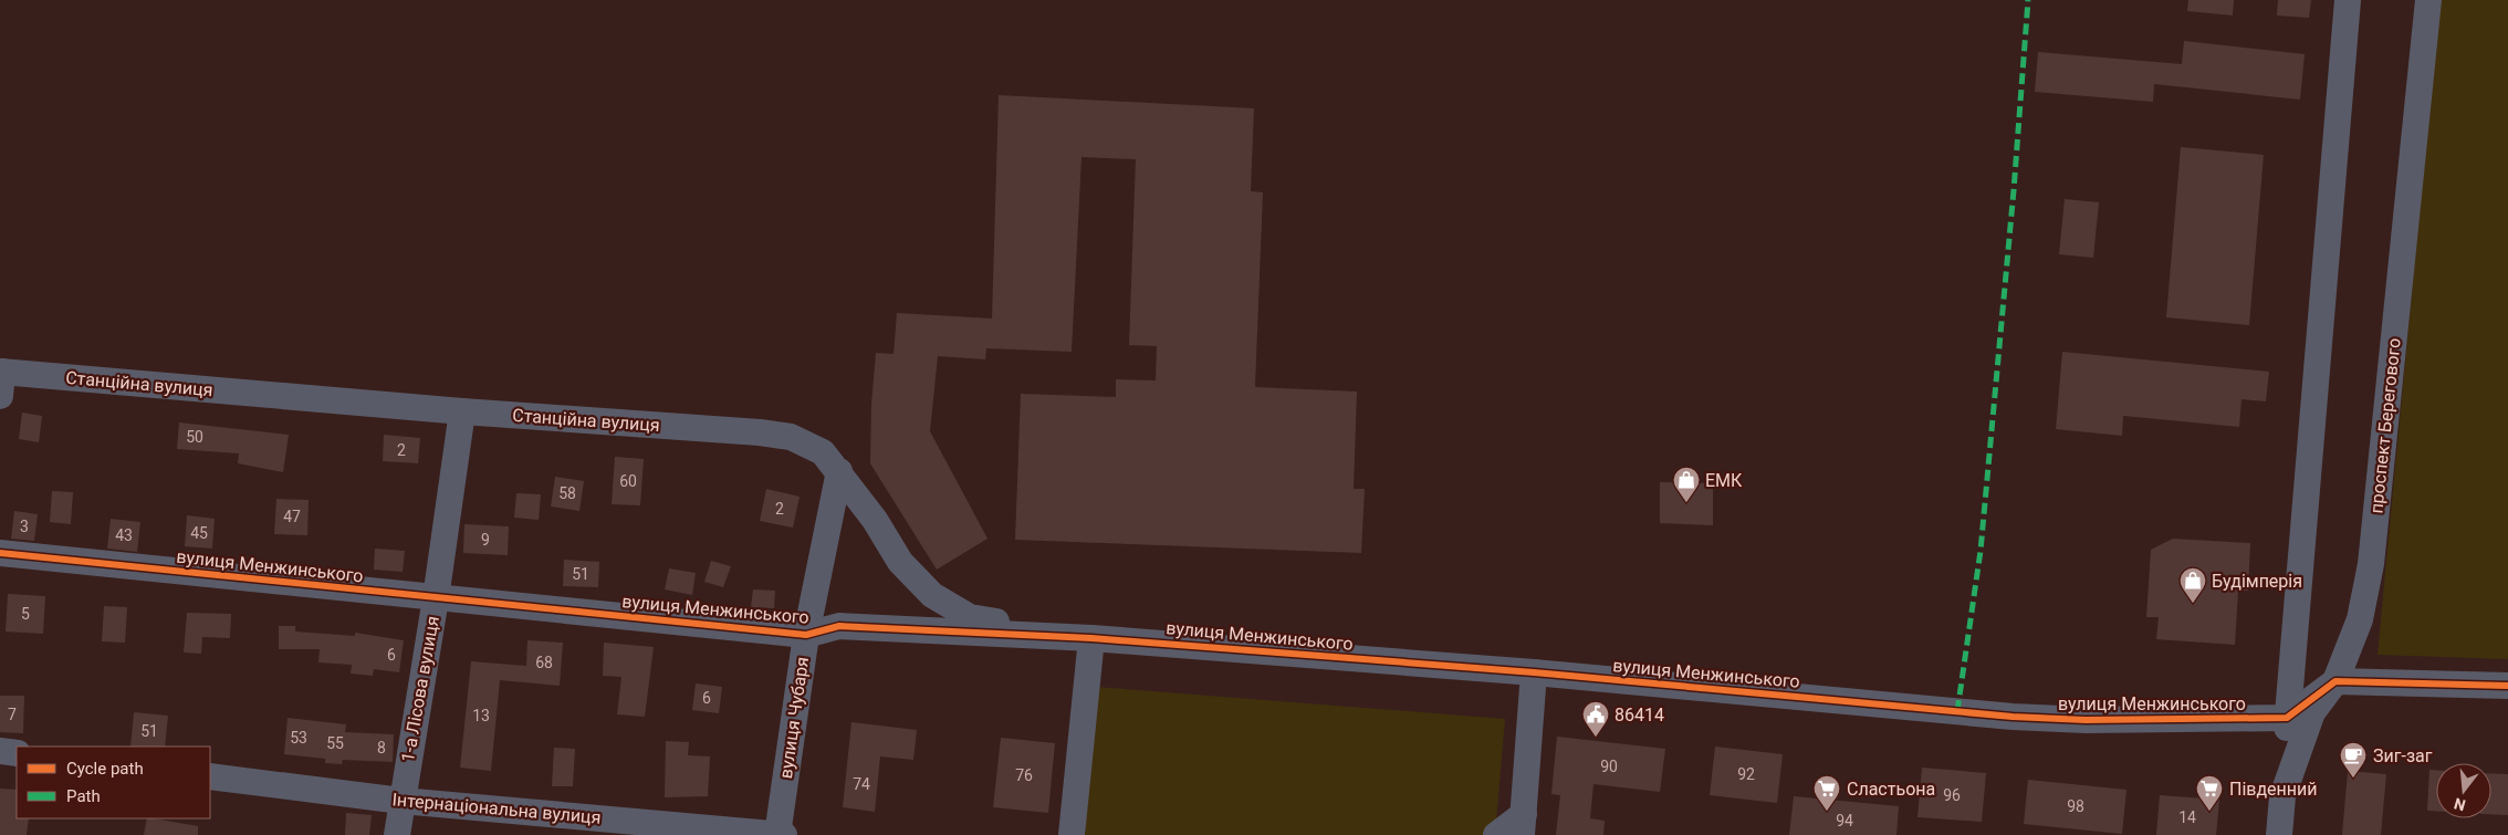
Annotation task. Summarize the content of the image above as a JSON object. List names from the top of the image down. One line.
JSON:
{"streets":{"street":["Станційна вулиця","проспект Берегового","вулиця Менжинського","1-а Лісова вулиця","вулиця Чубаря","Інтернаціональна вулиця"]},"crossings":[["Станційна вулиця","вулиця Менжинського"],["Станційна вулиця","1-а Лісова вулиця"],["Станційна вулиця","вулиця Чубаря"],["вулиця Менжинського","1-а Лісова вулиця"],["вулиця Менжинського","вулиця Чубаря"],["1-а Лісова вулиця","Інтернаціональна вулиця"],["вулиця Чубаря","Інтернаціональна вулиця"]],"places":{"shop":["ЕМК","Будімперія"],"public building":["86414"],"cafe":["Зиг-заг"],"supermarket":["Сластьона","Південний"]},"house_numbers":["50","2","60","58","2","47","3","45","43","9","51","5","6","68","6","7","13","51","53","55","8","90","92","76","74","96","98","14","94"],"legend":["Cycle path","Path"],"north":"bottom"}
